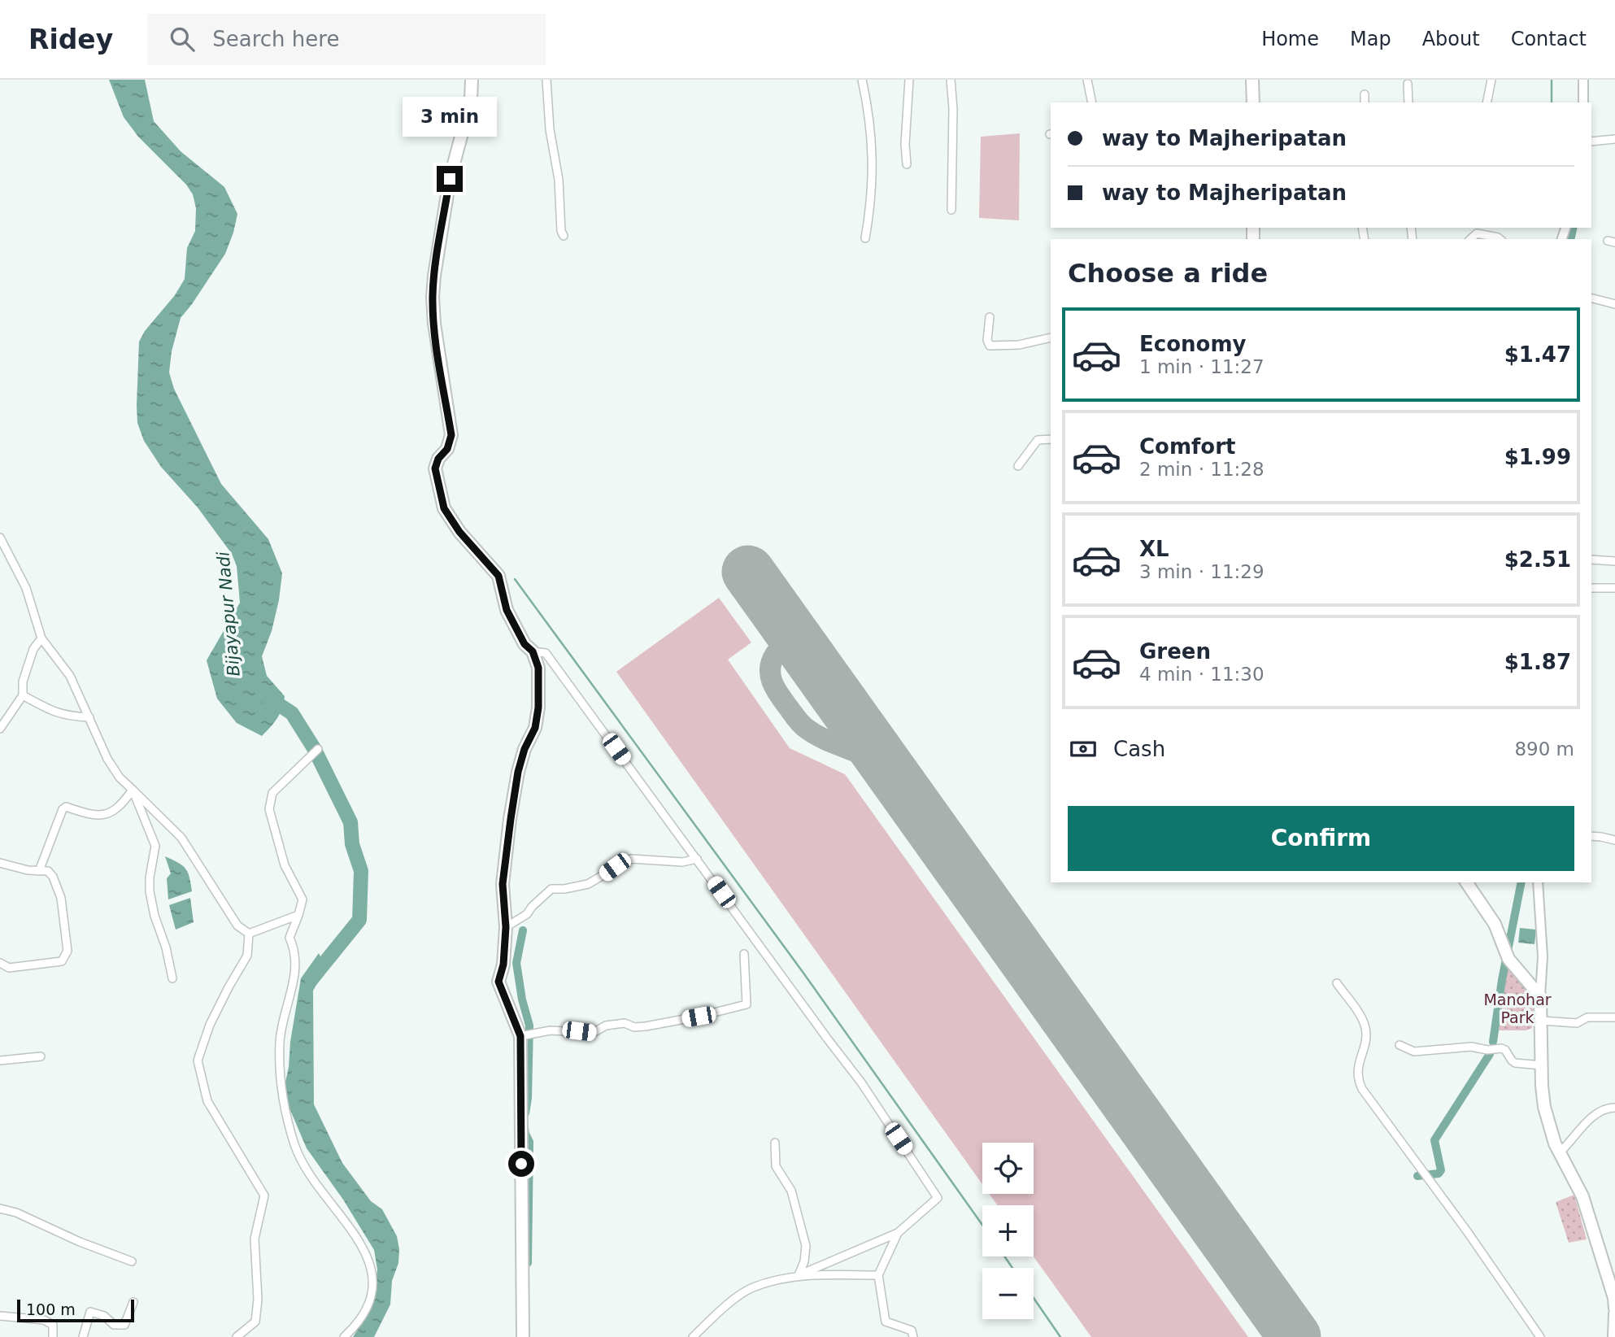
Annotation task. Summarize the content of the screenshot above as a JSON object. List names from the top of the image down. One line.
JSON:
{"water":["Bijayapur Nadi"],"parks":["Manohar Park"],"scale_bar":"100 m","page":{"header":"Ridey","search":"Search here","nav":["Home","Map","About","Contact"],"bubble":"3 min","banner":["way to Majheripatan","way to Majheripatan"],"heading":"Choose a ride","list":[{"name":"Economy","note":"1 min · 11:27","value":"$1.47"},{"name":"Comfort","note":"2 min · 11:28","value":"$1.99"},{"name":"XL","note":"3 min · 11:29","value":"$2.51"},{"name":"Green","note":"4 min · 11:30","value":"$1.87"}],"pay":["Cash","890 m"],"buttons":"Confirm","map_buttons":["+","−"],"scale":"100 m"}}
